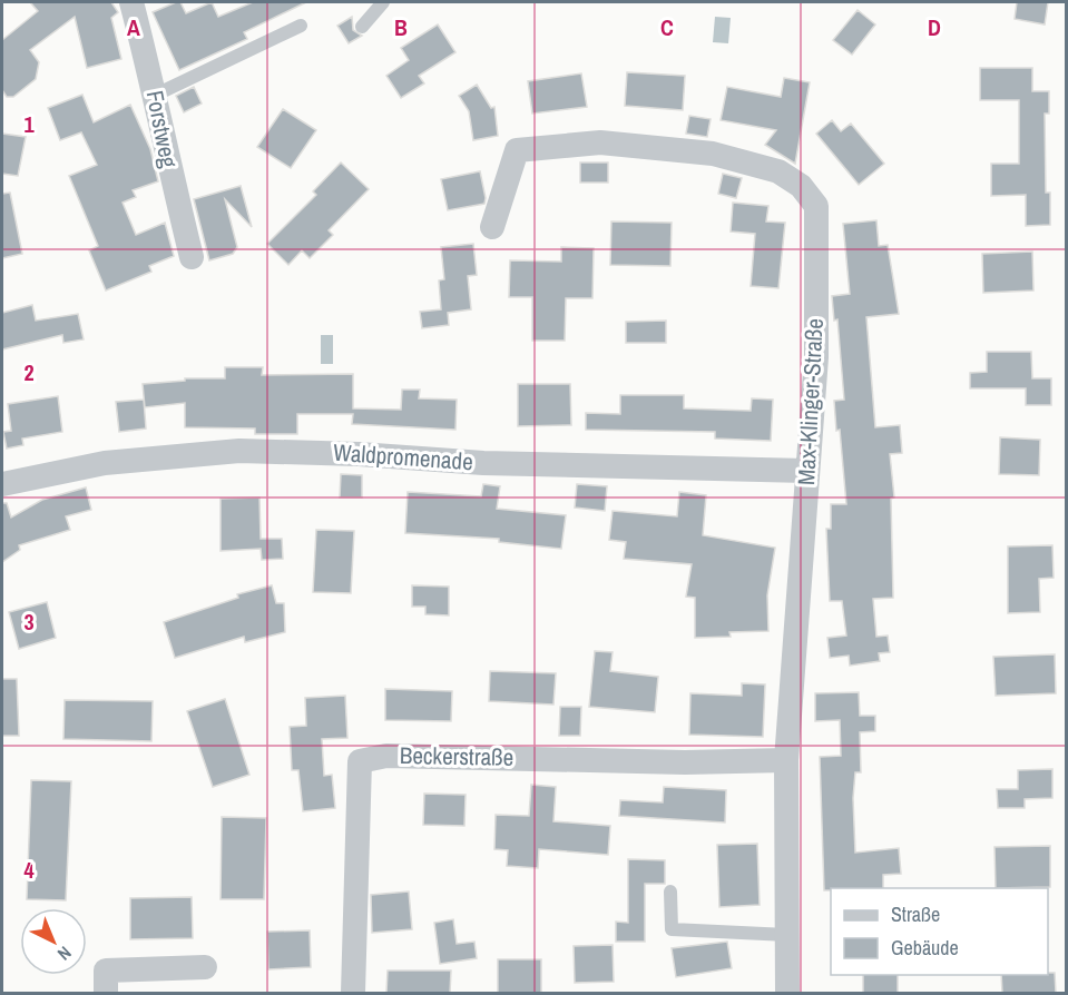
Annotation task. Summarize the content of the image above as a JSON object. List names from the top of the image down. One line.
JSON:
{"streets":{"street":["Forstweg","Max-Klinger-Straße","Waldpromenade","Beckerstraße"]},"crossings":[["Max-Klinger-Straße","Waldpromenade"],["Max-Klinger-Straße","Beckerstraße"]],"legend":["Straße","Gebäude"],"north":"bottom right","grid":{"columns":["A","B","C","D"],"rows":["1","2","3","4"]}}
